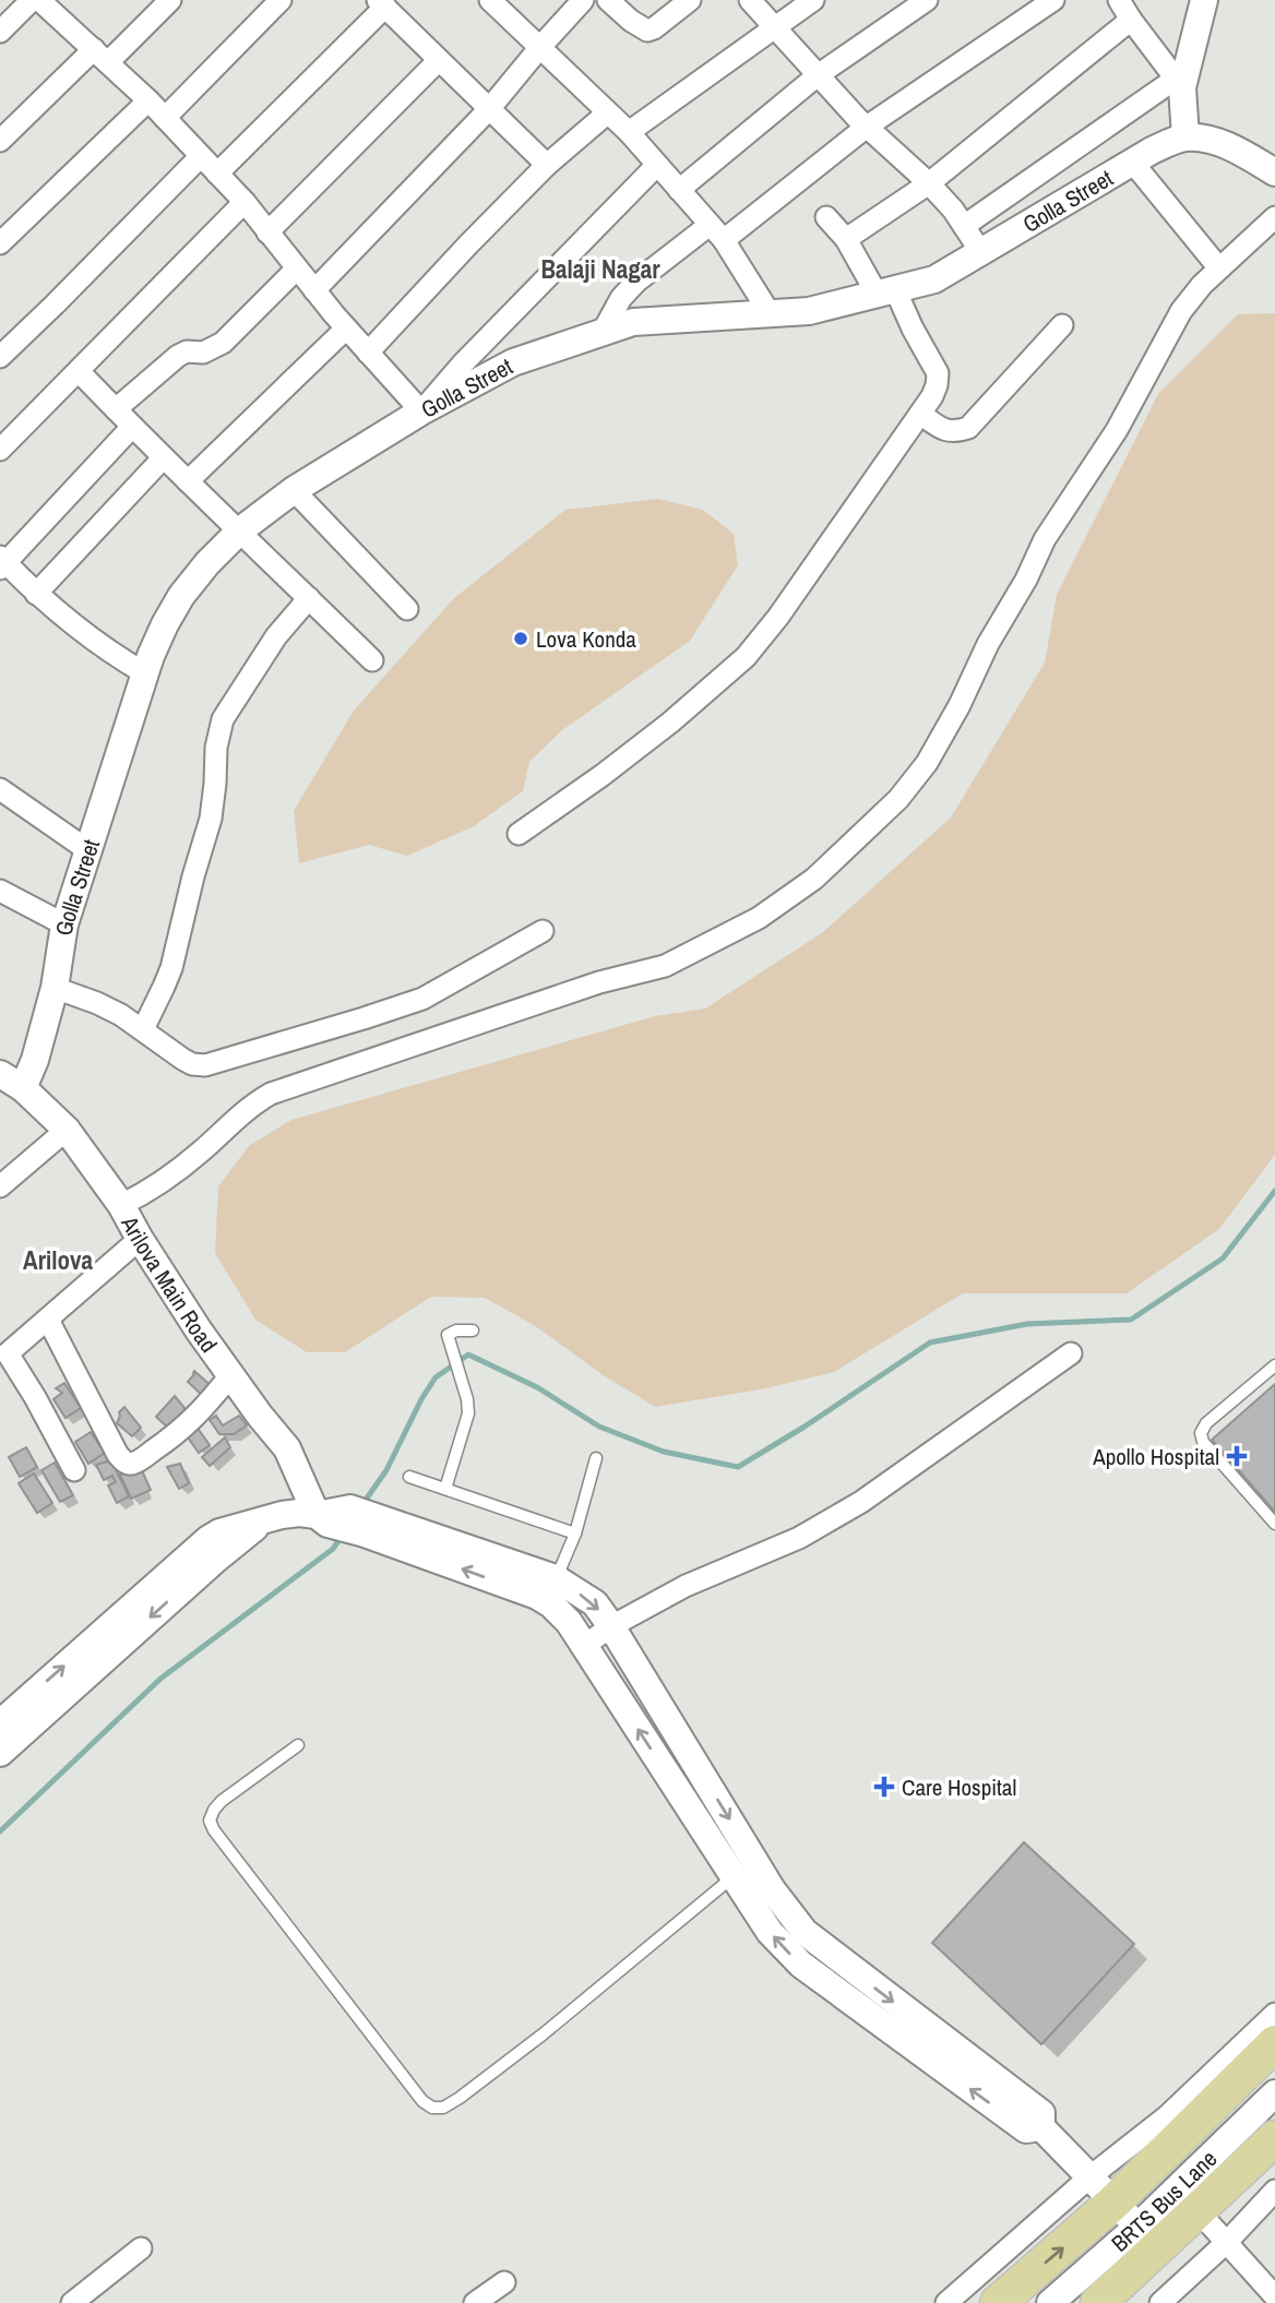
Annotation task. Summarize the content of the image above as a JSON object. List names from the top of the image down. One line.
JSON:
{"streets":{"street":["Golla Street","Arilova Main Road","BRTS Bus Lane"]},"crossings":[["Golla Street","Arilova Main Road"]],"districts":["Balaji Nagar","Arilova"],"places":{"other":["Lova Konda"],"health":["Apollo Hospital","Care Hospital"]}}
